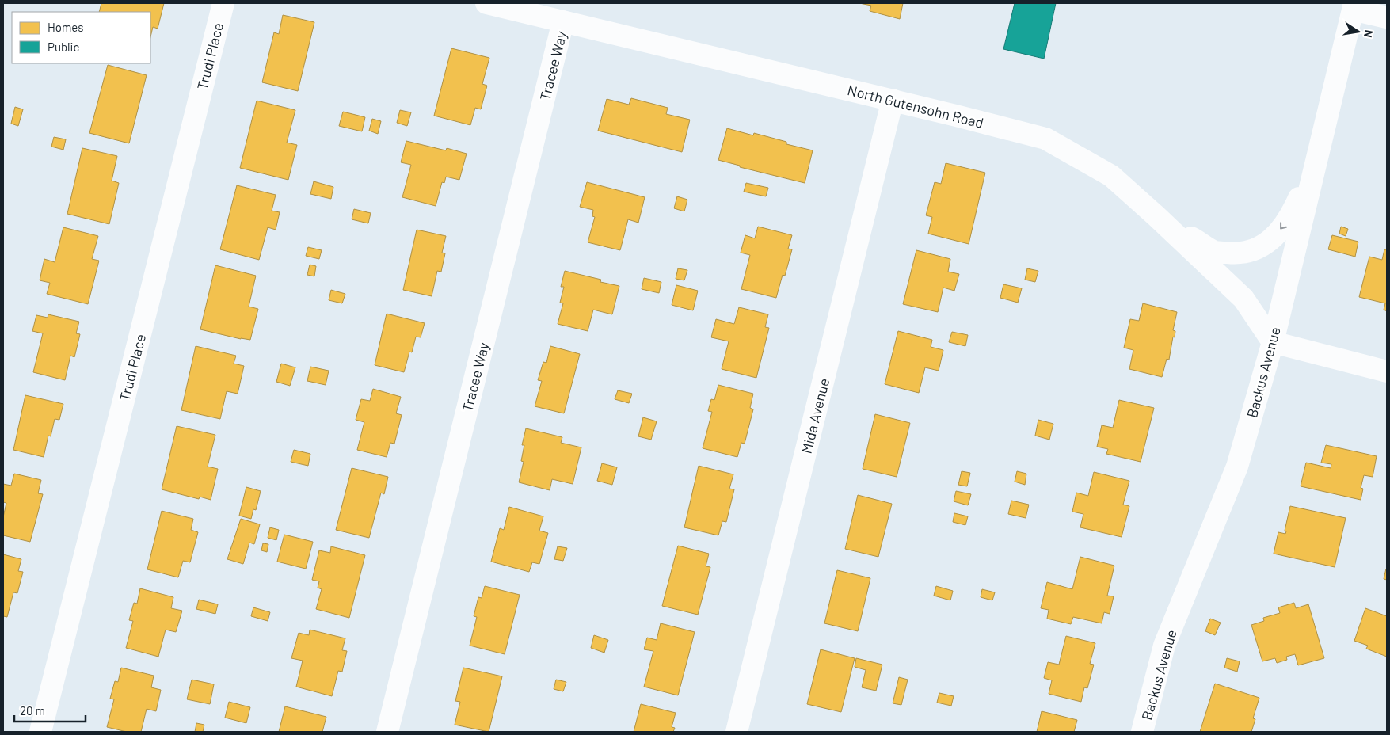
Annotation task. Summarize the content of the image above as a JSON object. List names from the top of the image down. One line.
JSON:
{"streets":{"street":["Trudi Place","Tracee Way","North Gutensohn Road","Backus Avenue","Mida Avenue"]},"crossings":[["Tracee Way","North Gutensohn Road"],["North Gutensohn Road","Backus Avenue"],["North Gutensohn Road","Mida Avenue"]],"legend":["Homes","Public"],"scale_bar":"20 m","north":"right"}
